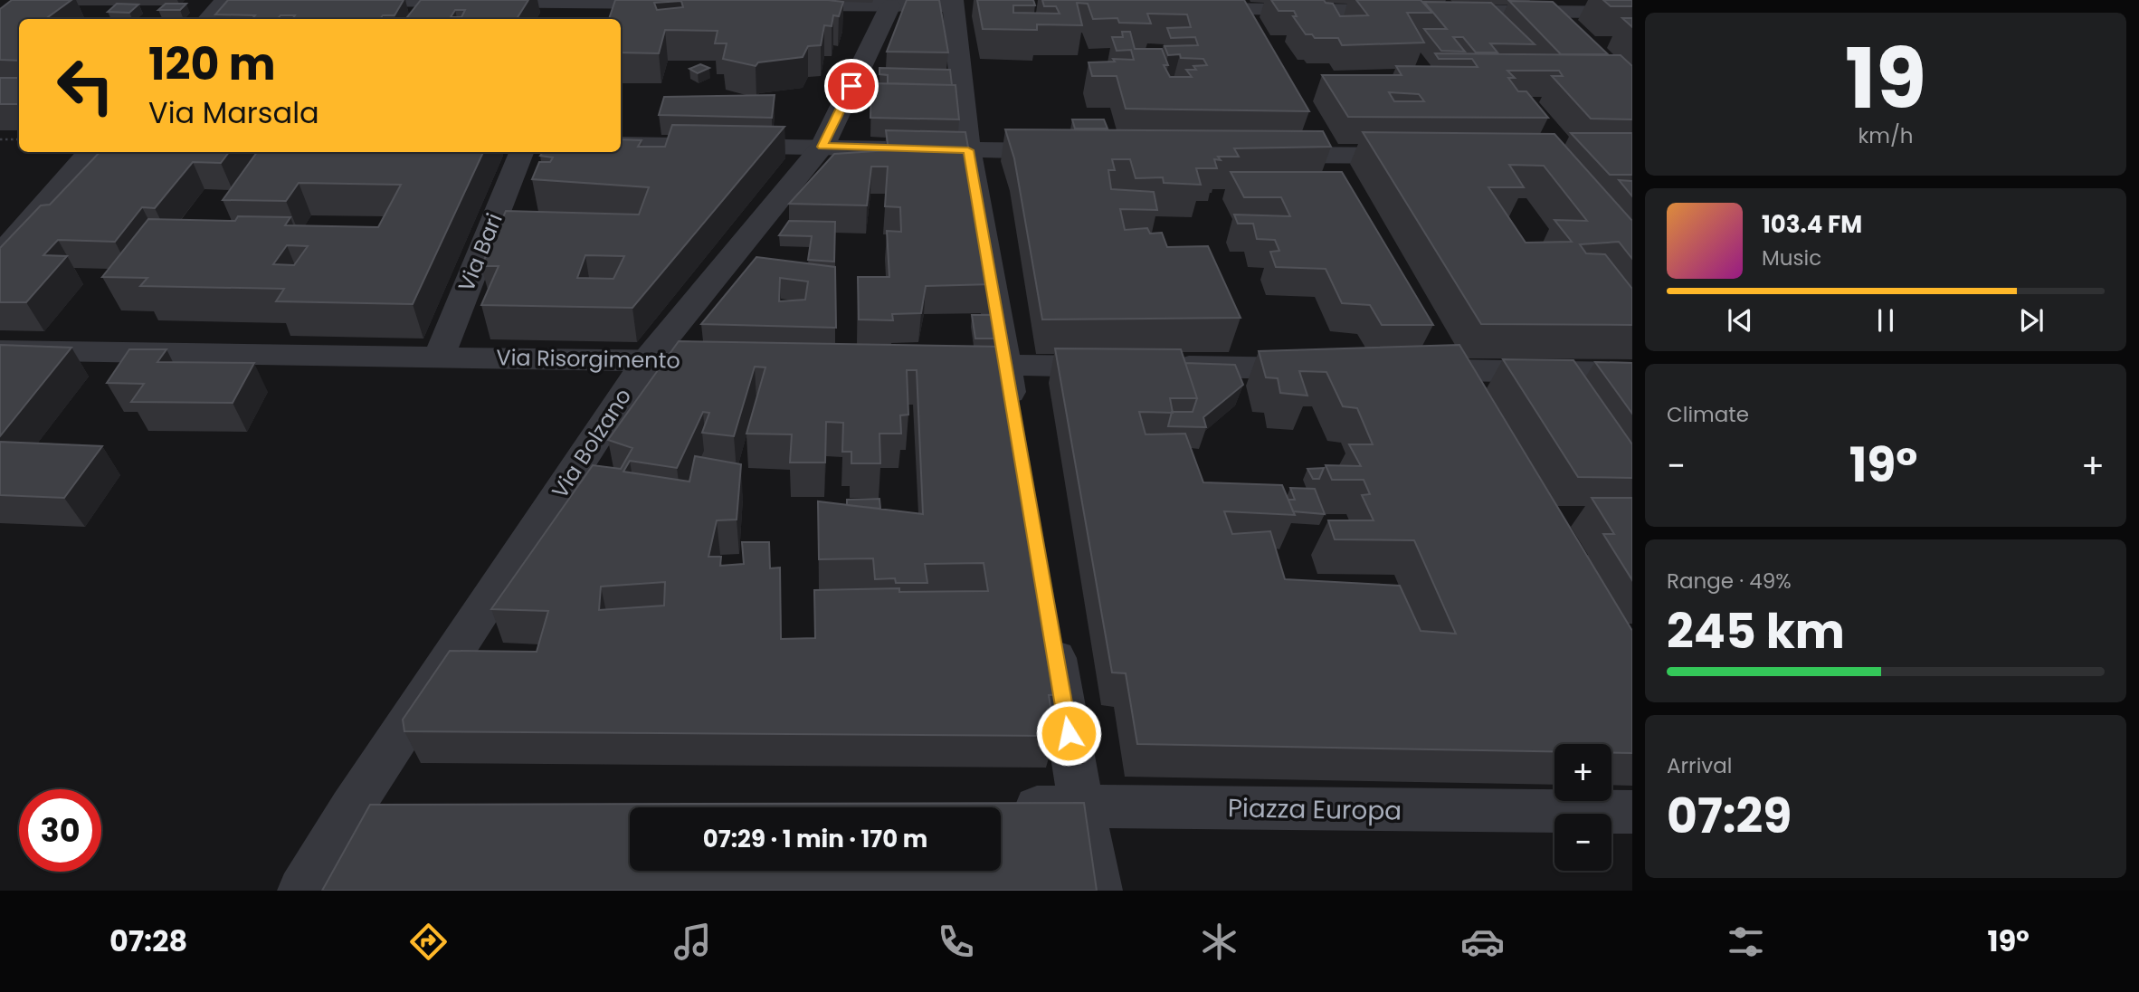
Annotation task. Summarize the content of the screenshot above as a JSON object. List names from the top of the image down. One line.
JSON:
{"streets":{"street":["Via Bari","Via Risorgimento","Via Bolzano","Piazza Europa"]},"crossings":[["Via Bari","Via Risorgimento"],["Via Risorgimento","Via Bolzano"]],"page":{"tile":[["19","km/h"],"Climate",["Range · 49%","245 km"],["Arrival","07:29"]],"turn":["120 m","Via Marsala"],"song":["103.4 FM","Music"],"heat":["−","19°","+"],"map_buttons":["+","−"],"limit":"30","trip":"07:29 · 1 min · 170 m","tabs":["07:28","19°"]}}
